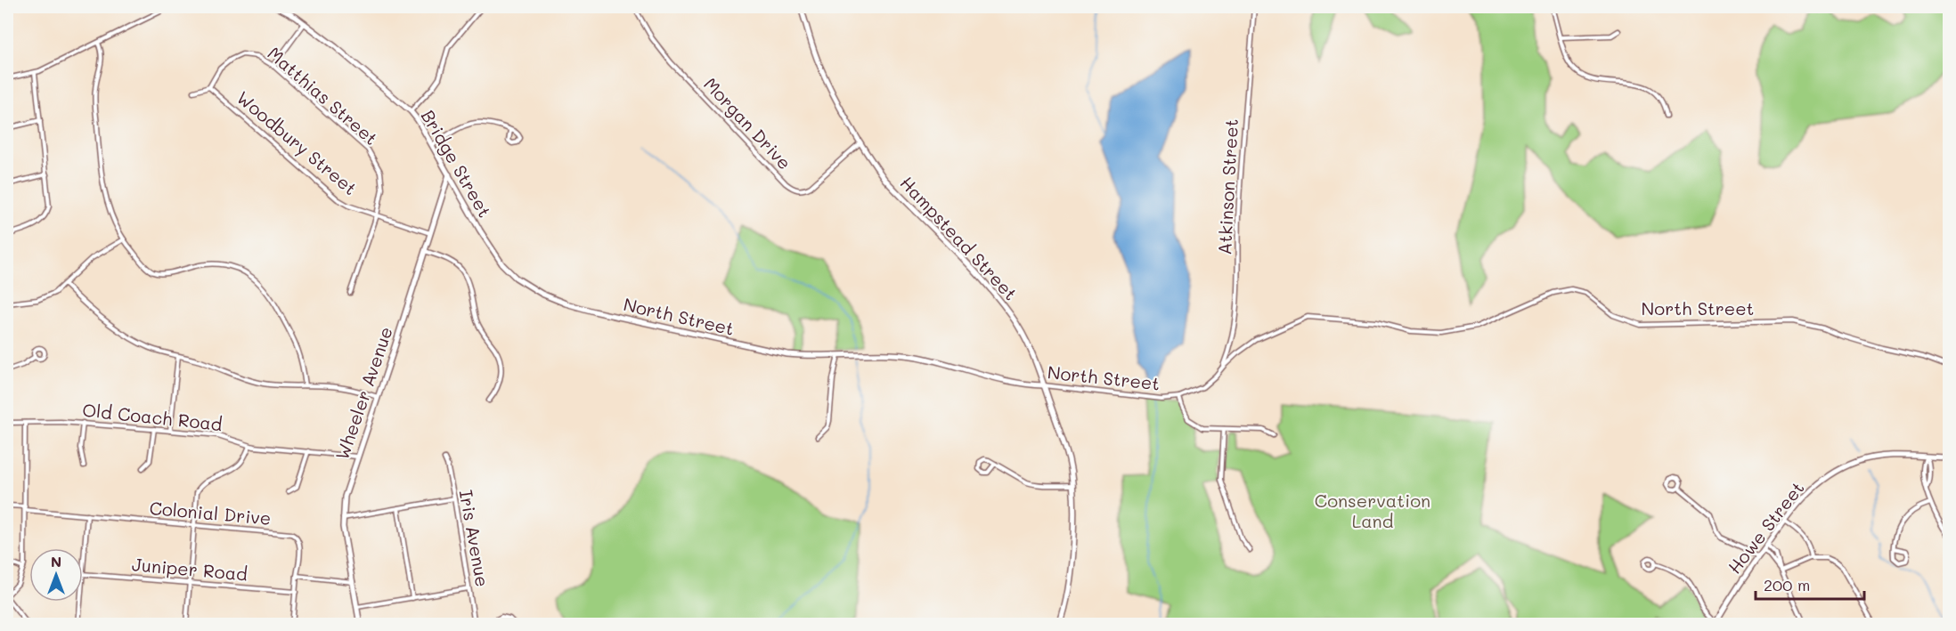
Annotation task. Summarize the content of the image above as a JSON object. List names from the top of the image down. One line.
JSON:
{"streets":{"street":["Matthias Street","Morgan Drive","Woodbury Street","Bridge Street","Atkinson Street","Hampstead Street","North Street","Wheeler Avenue","Old Coach Road","Colonial Drive","Howe Street","Iris Avenue","Juniper Road"]},"crossings":[["Matthias Street","Woodbury Street"],["Morgan Drive","Hampstead Street"],["Woodbury Street","Wheeler Avenue"],["Bridge Street","North Street"],["Bridge Street","Wheeler Avenue"],["Atkinson Street","North Street"],["Hampstead Street","North Street"],["Wheeler Avenue","Old Coach Road"],["Colonial Drive","Juniper Road"]],"parks":["Conservation Land"],"scale_bar":"200 m","north":"top"}
